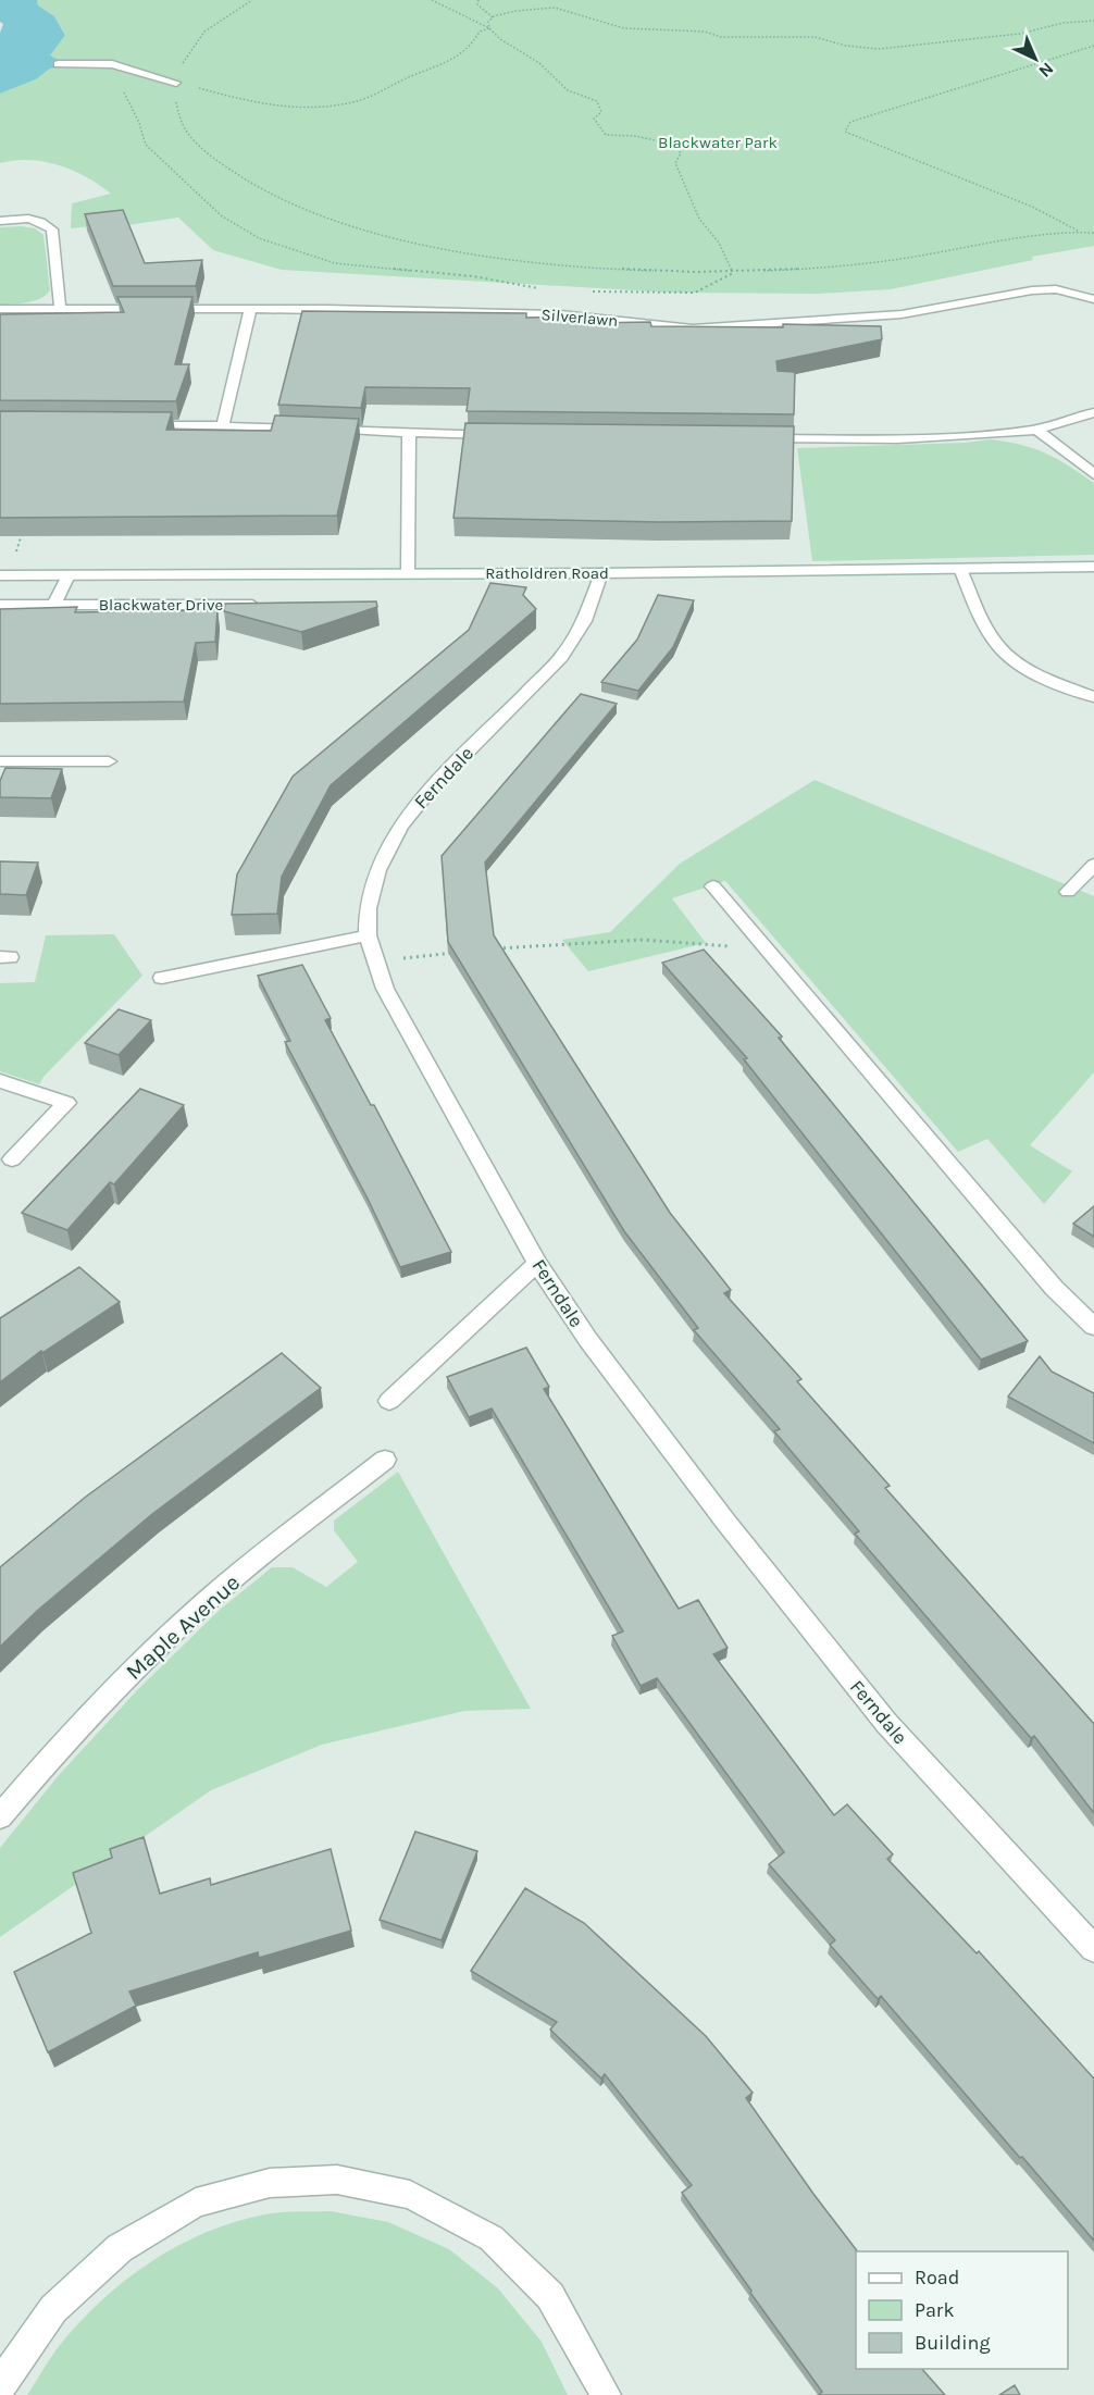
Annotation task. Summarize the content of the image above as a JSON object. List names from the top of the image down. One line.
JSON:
{"streets":{"street":["Silverlawn","Ratholdren Road","Blackwater Drive","Ferndale","Maple Avenue"]},"crossings":[["Ratholdren Road","Ferndale"]],"parks":["Blackwater Park"],"legend":["Road","Park","Building"],"north":"bottom right"}
